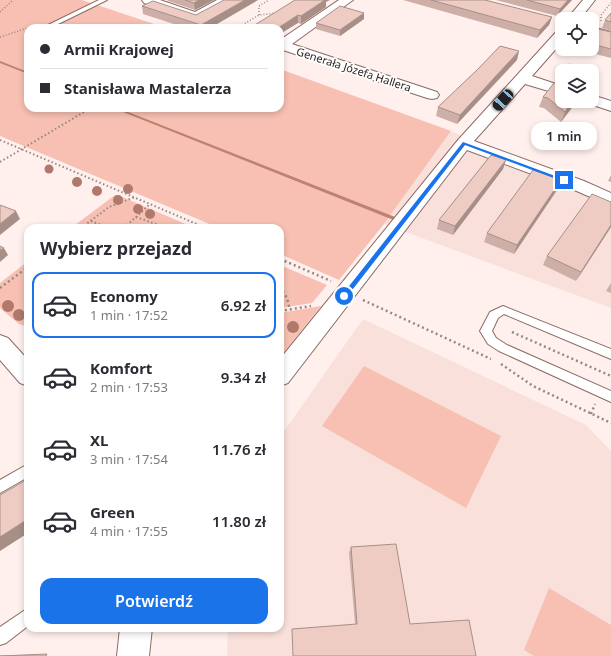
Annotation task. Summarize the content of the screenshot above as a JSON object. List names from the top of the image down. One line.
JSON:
{"streets":{"street":["Generała Józefa Hallera"]},"page":{"banner":["Armii Krajowej","Stanisława Mastalerza"],"bubble":"1 min","heading":"Wybierz przejazd","list":[{"name":"Economy","note":"1 min · 17:52","value":"6.92 zł"},{"name":"Komfort","note":"2 min · 17:53","value":"9.34 zł"},{"name":"XL","note":"3 min · 17:54","value":"11.76 zł"},{"name":"Green","note":"4 min · 17:55","value":"11.80 zł"}],"buttons":"Potwierdź"}}
